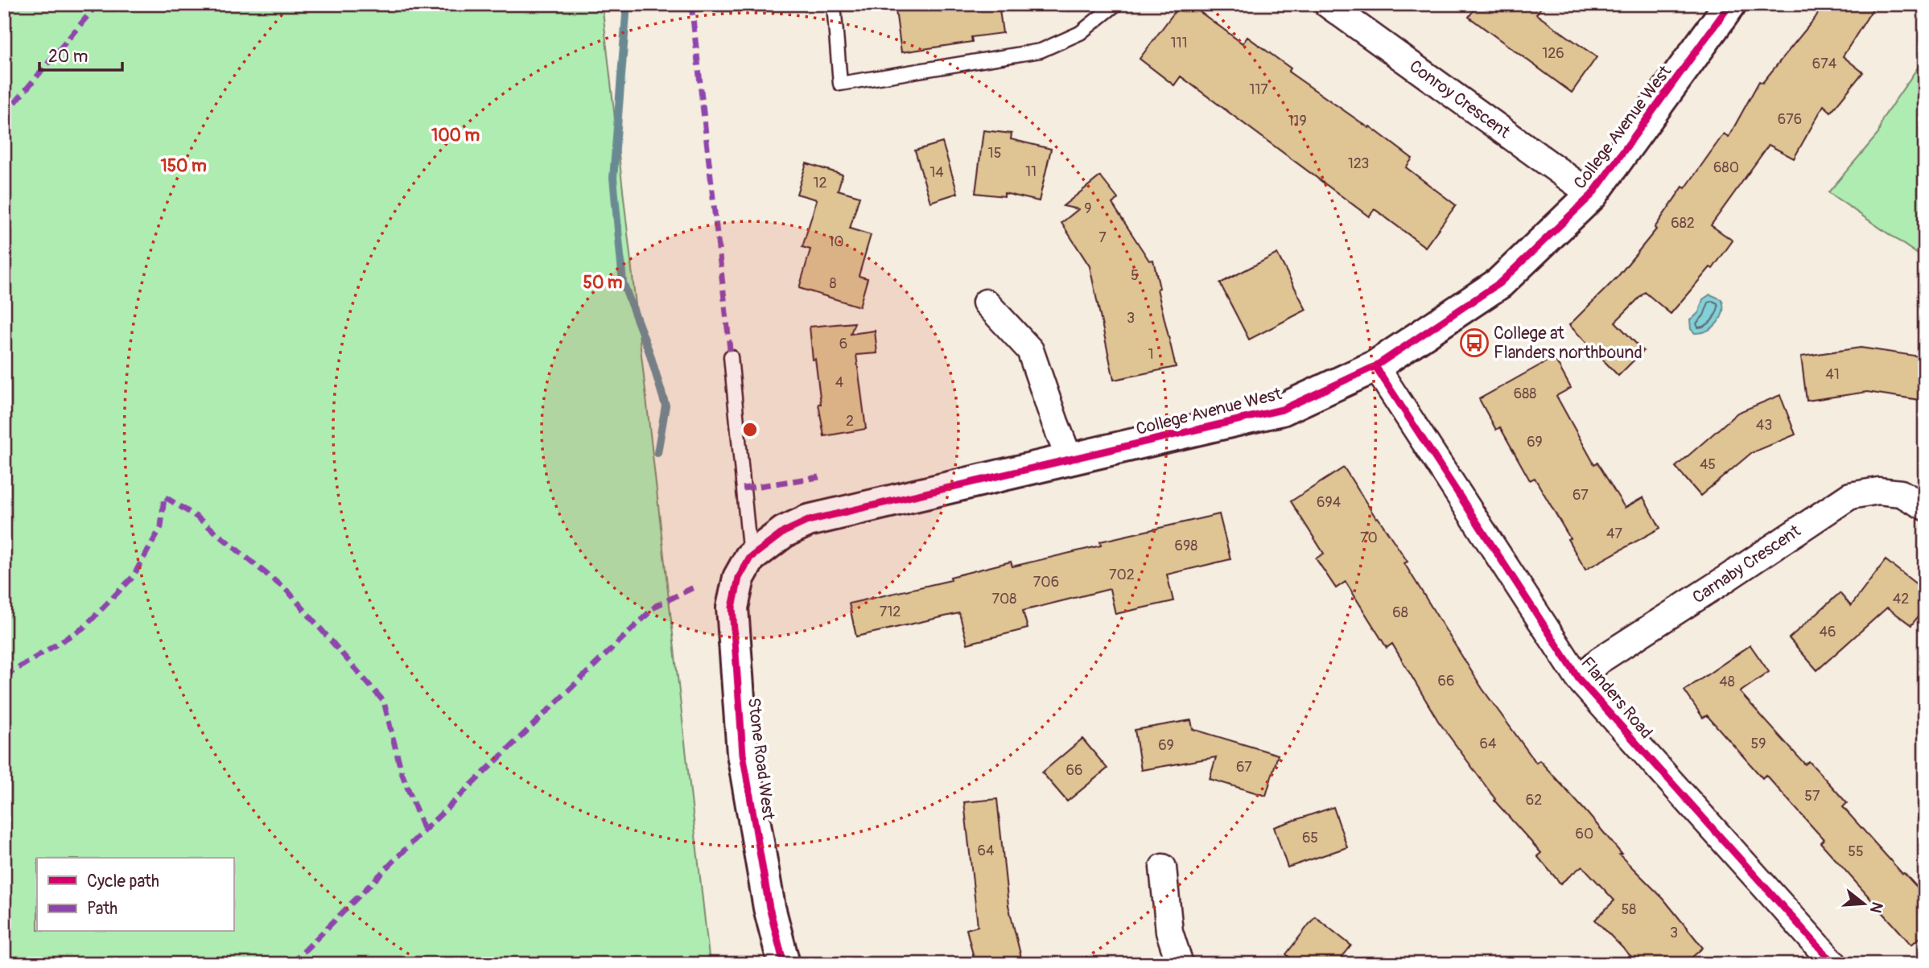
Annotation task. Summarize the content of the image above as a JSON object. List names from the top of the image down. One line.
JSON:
{"streets":{"street":["Conroy Crescent","College Avenue West","Carnaby Crescent","Flanders Road","Stone Road West"]},"crossings":[["Conroy Crescent","College Avenue West"],["College Avenue West","Flanders Road"],["College Avenue West","Stone Road West"],["Carnaby Crescent","Flanders Road"]],"places":{"bus stop":["College at Flanders northbound"]},"house_numbers":["111","126","674","117","676","119","15","123","680","11","14","12","9","682","7","10","5","8","3","6","1","41","4","688","2","43","69","45","67","694","47","70","698","702","706","708","42","712","68","46","66","48","64","59","69","67","66","57","62","60","65","64","55","58","3"],"legend":["Cycle path","Path"],"scale_bar":"20 m","north":"right","rings":["100 m","150 m","50 m"]}
